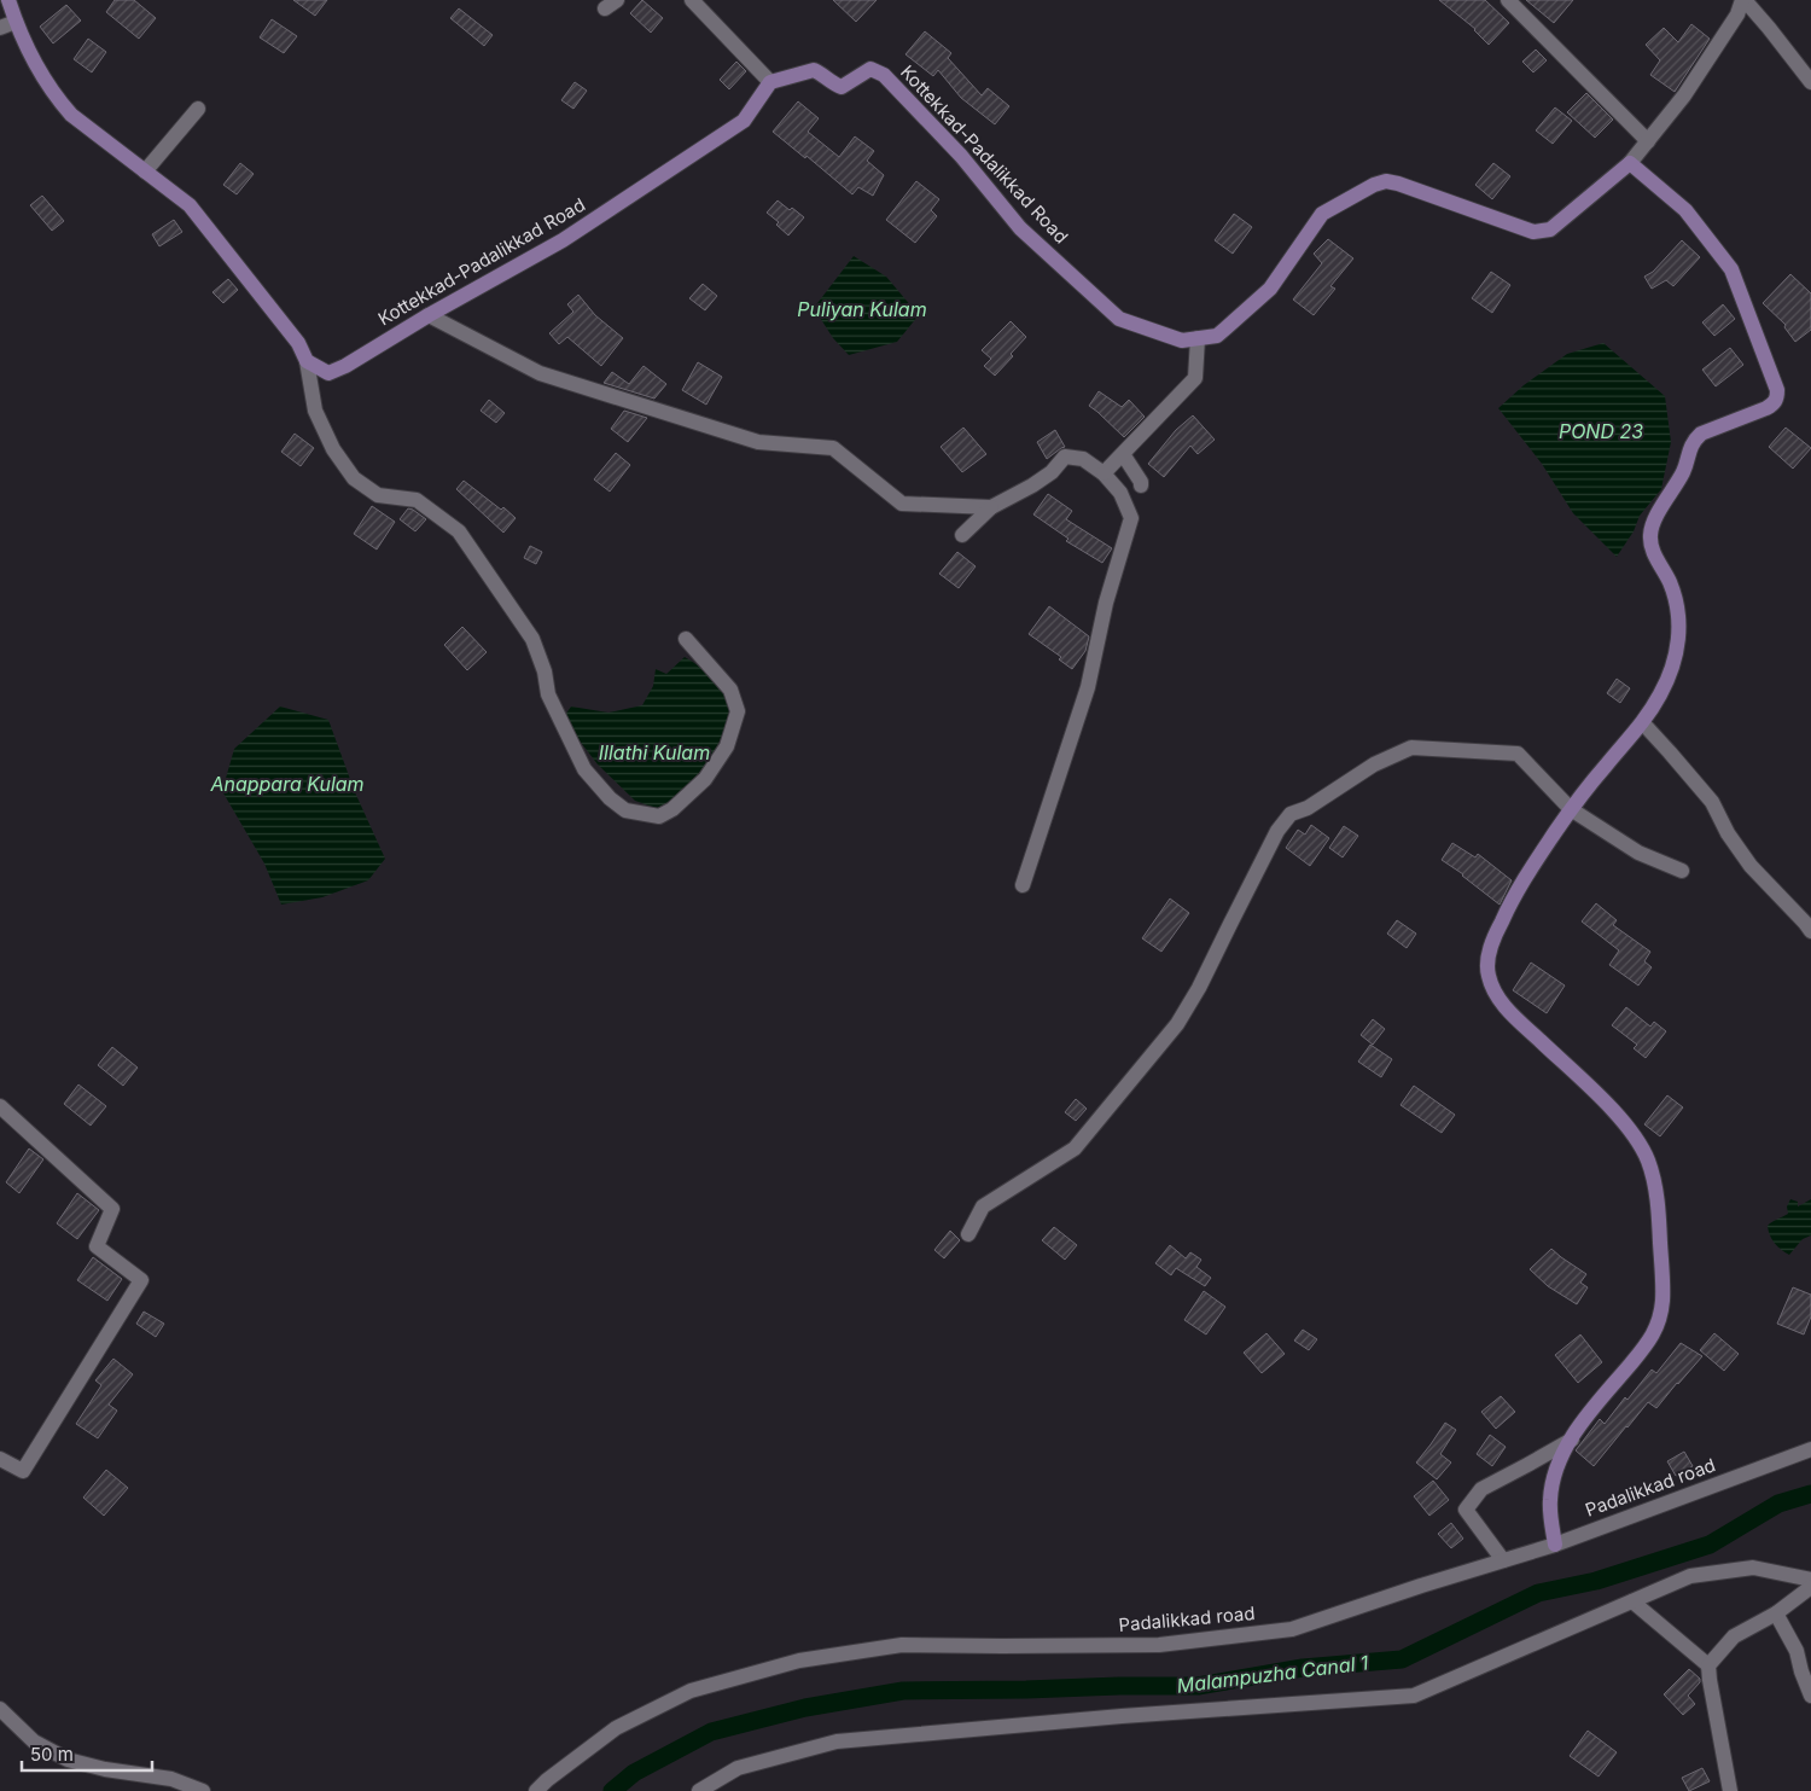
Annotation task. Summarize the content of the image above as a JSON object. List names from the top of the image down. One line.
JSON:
{"streets":{"main road":["Kottekkad-Padalikkad Road"],"street":["Padalikkad road"]},"water":["Puliyan Kulam","POND 23","Illathi Kulam","Anappara Kulam","Malampuzha Canal 1"],"scale_bar":"50 m"}
